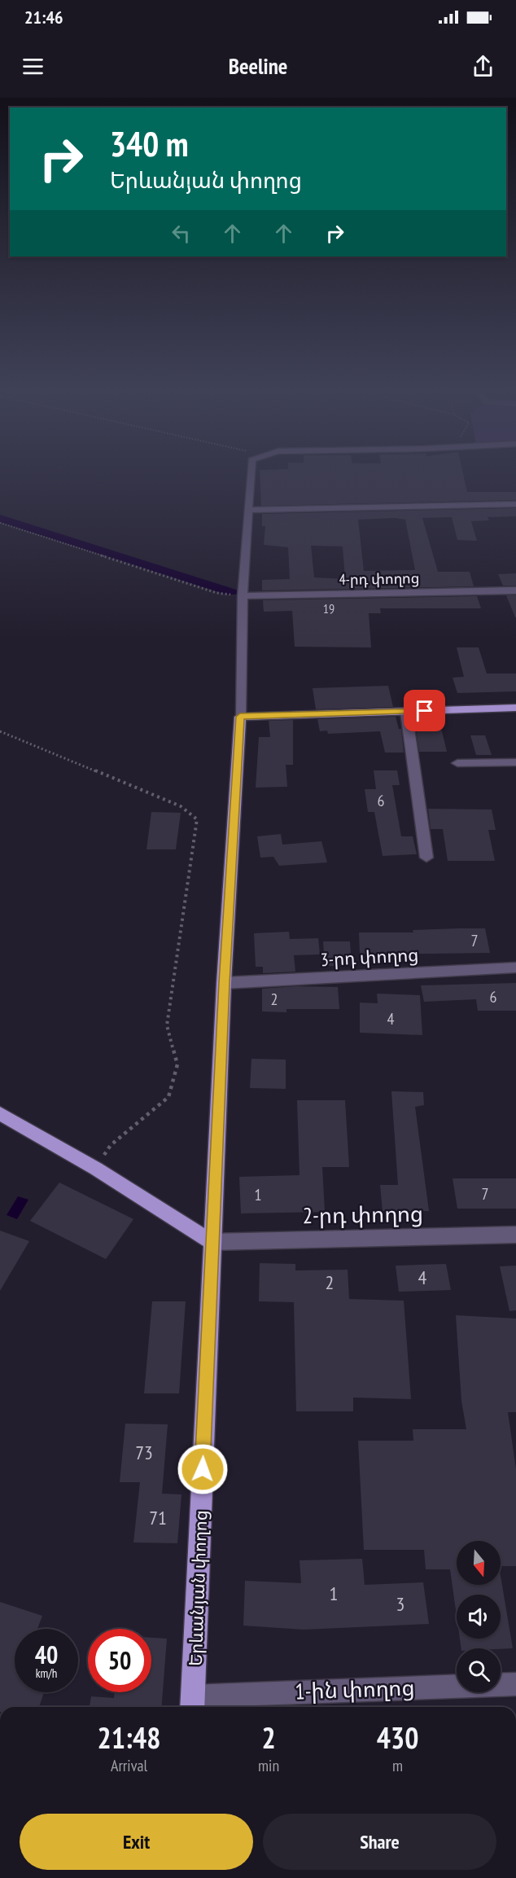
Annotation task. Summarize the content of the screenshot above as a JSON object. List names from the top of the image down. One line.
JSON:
{"streets":{"main road":["Երևանյան փողոց"],"street":["4-րդ փողոց","3-րդ փողոց","2-րդ փողոց","1-ին փողոց"]},"crossings":[["3-րդ փողոց","Երևանյան փողոց"],["2-րդ փողոց","Երևանյան փողոց"],["Երևանյան փողոց","1-ին փողոց"]],"house_numbers":["19","6","7","6","2","4","7","1","4","2","73","71","1","3"],"north":"bottom","page":{"status":"21:46","header":"Beeline","turn":["340 m","Երևանյան փողոց"],"speed":"40 km/h","limit":"50","eta":["21:48","Arrival","2","min","430","m"],"buttons":["Exit","Share"]}}
